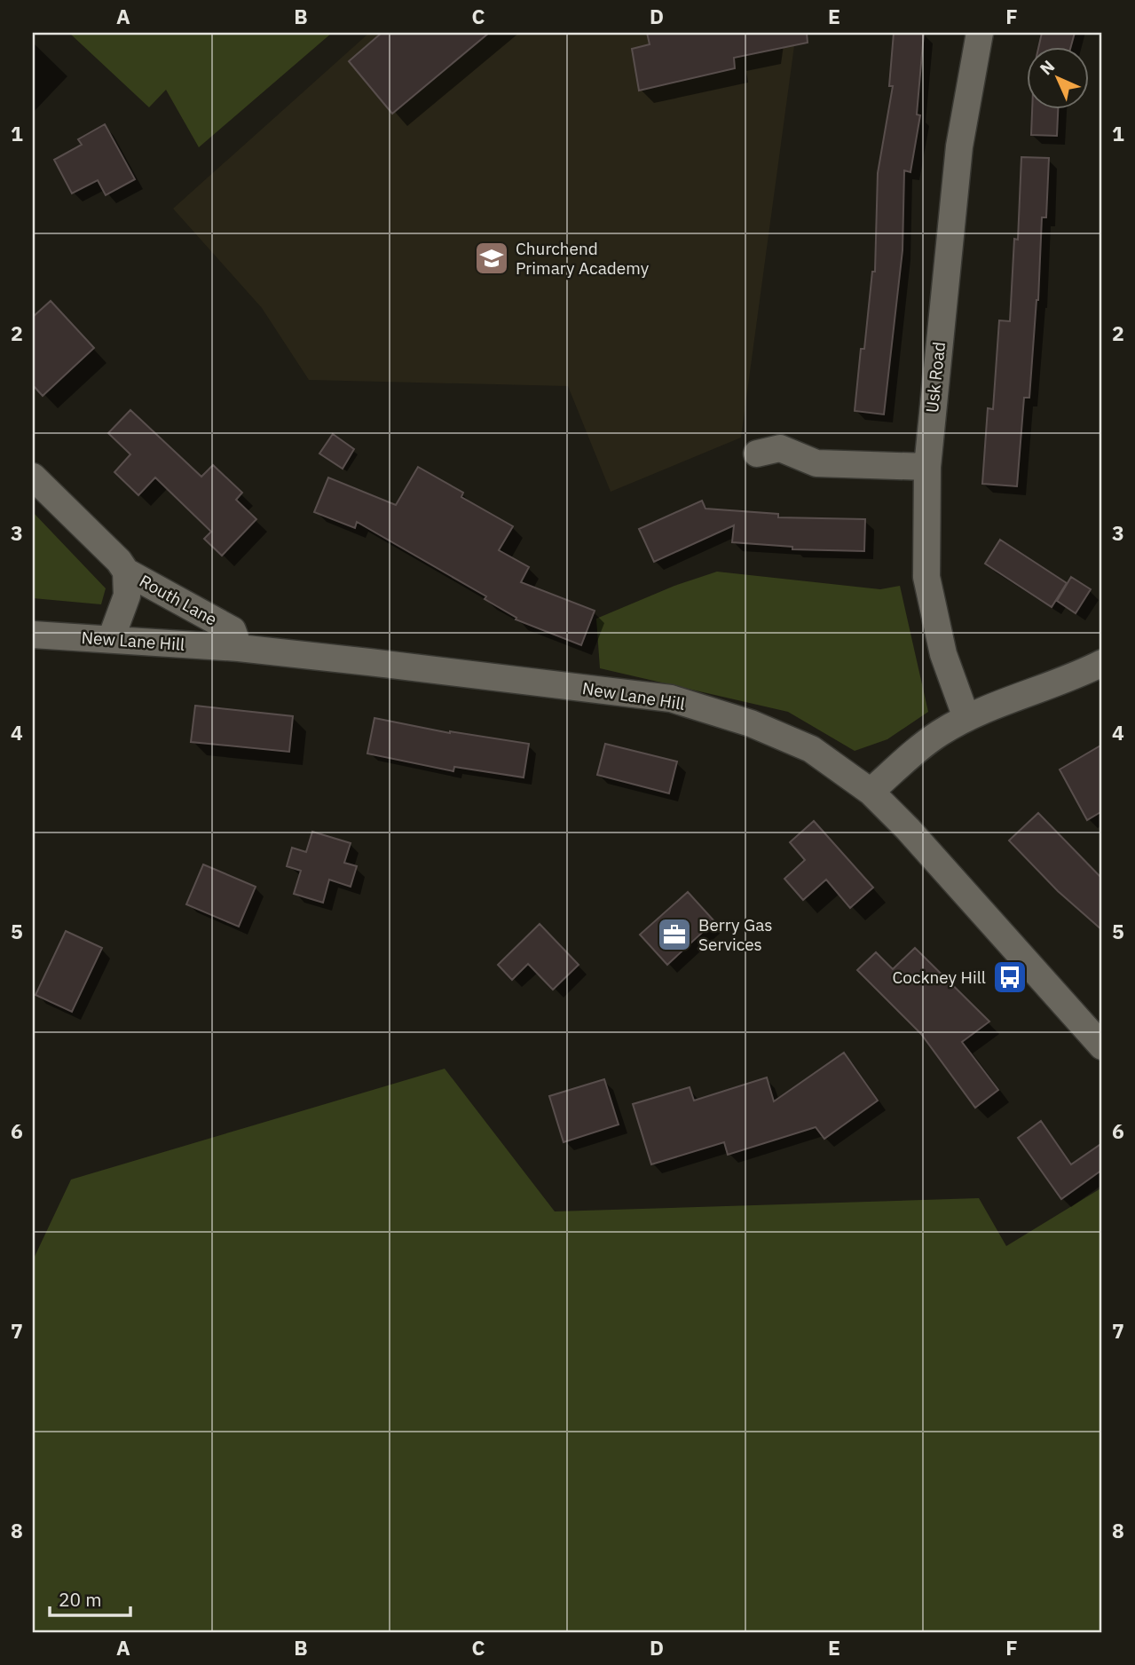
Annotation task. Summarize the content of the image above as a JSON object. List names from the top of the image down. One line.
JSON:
{"streets":{"street":["Usk Road","Routh Lane","New Lane Hill"]},"crossings":[["Routh Lane","New Lane Hill"]],"places":{"school or university":["Churchend Primary Academy"],"office":["Berry Gas Services"],"bus stop":["Cockney Hill"]},"scale_bar":"20 m","north":"top left","grid":{"columns":["A","B","C","D","E","F"],"rows":["1","2","3","4","5","6","7","8"]}}
